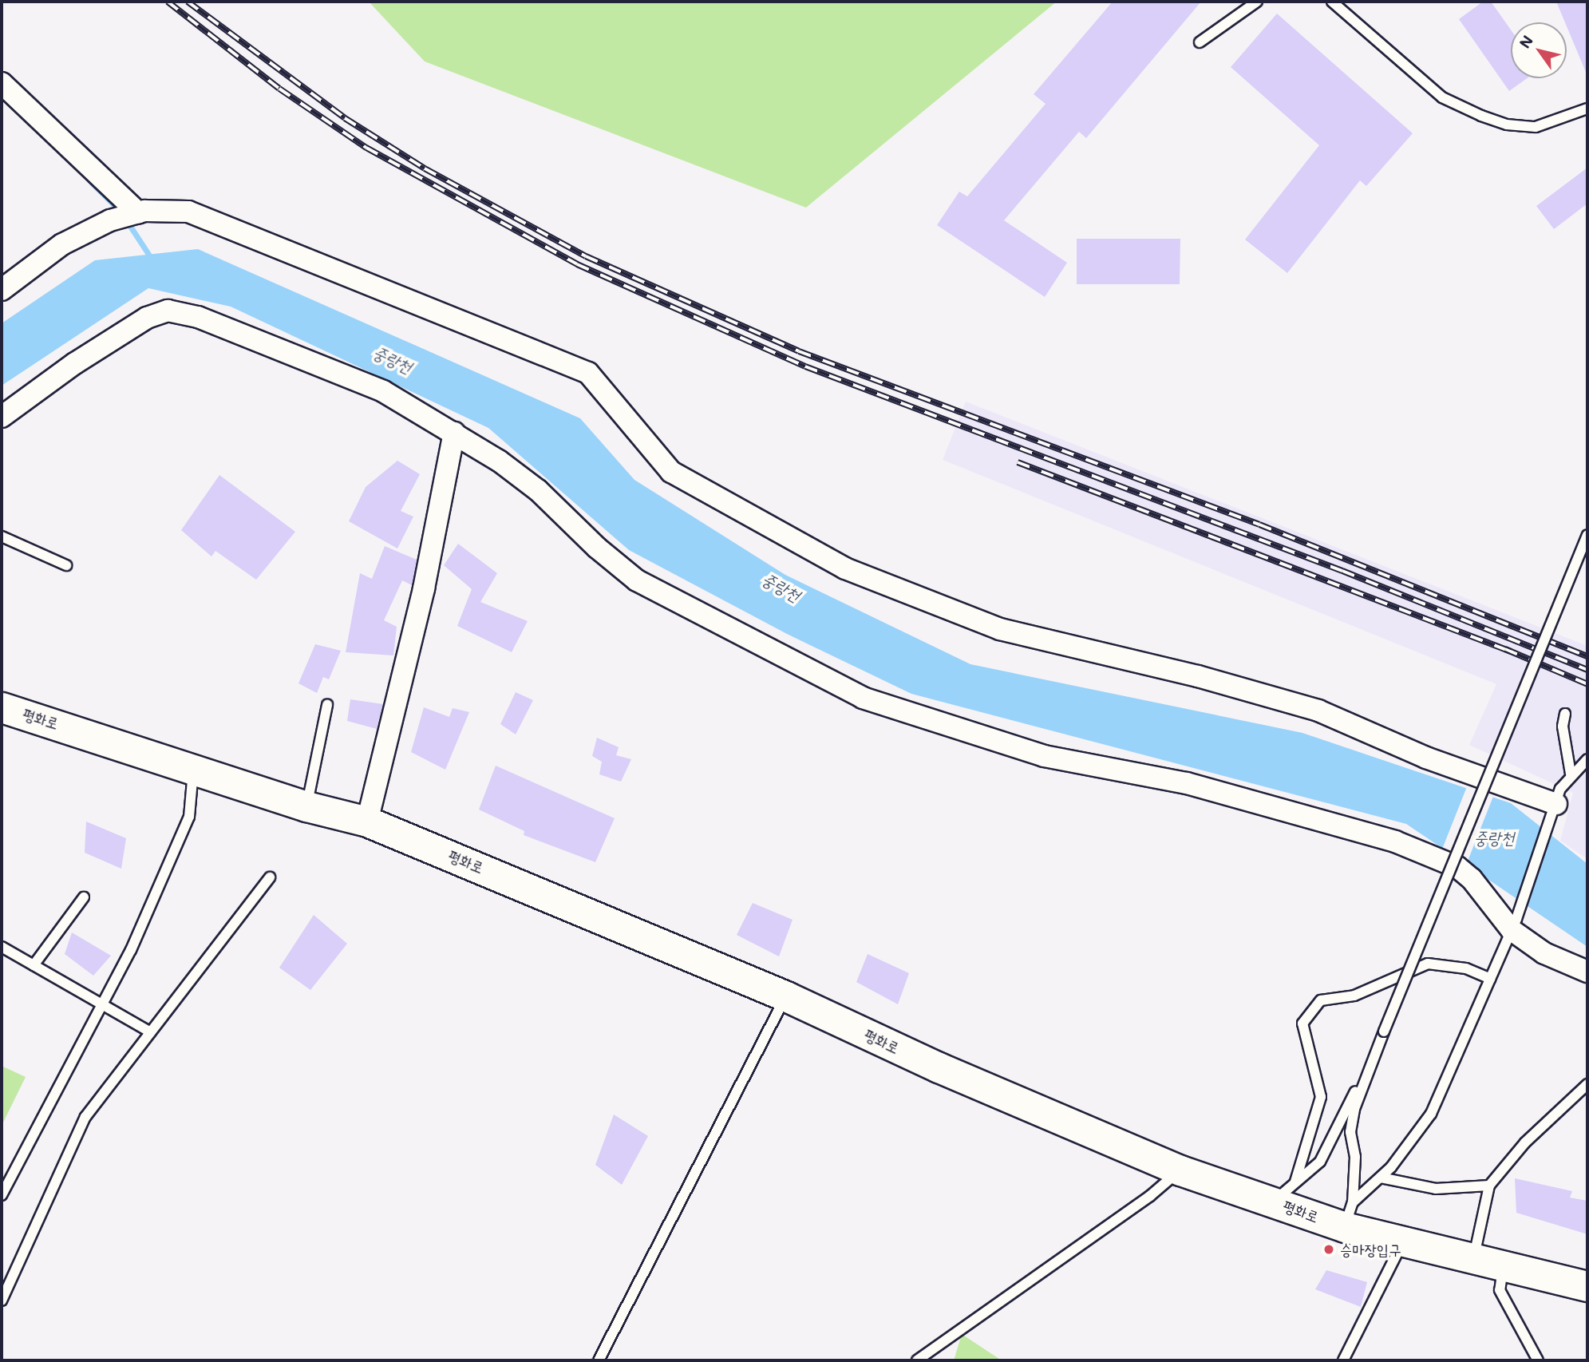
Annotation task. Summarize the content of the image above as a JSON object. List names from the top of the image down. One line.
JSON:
{"streets":{"main road":["평화로"]},"water":["중랑천"],"places":["승마장입구"],"north":"top left"}
